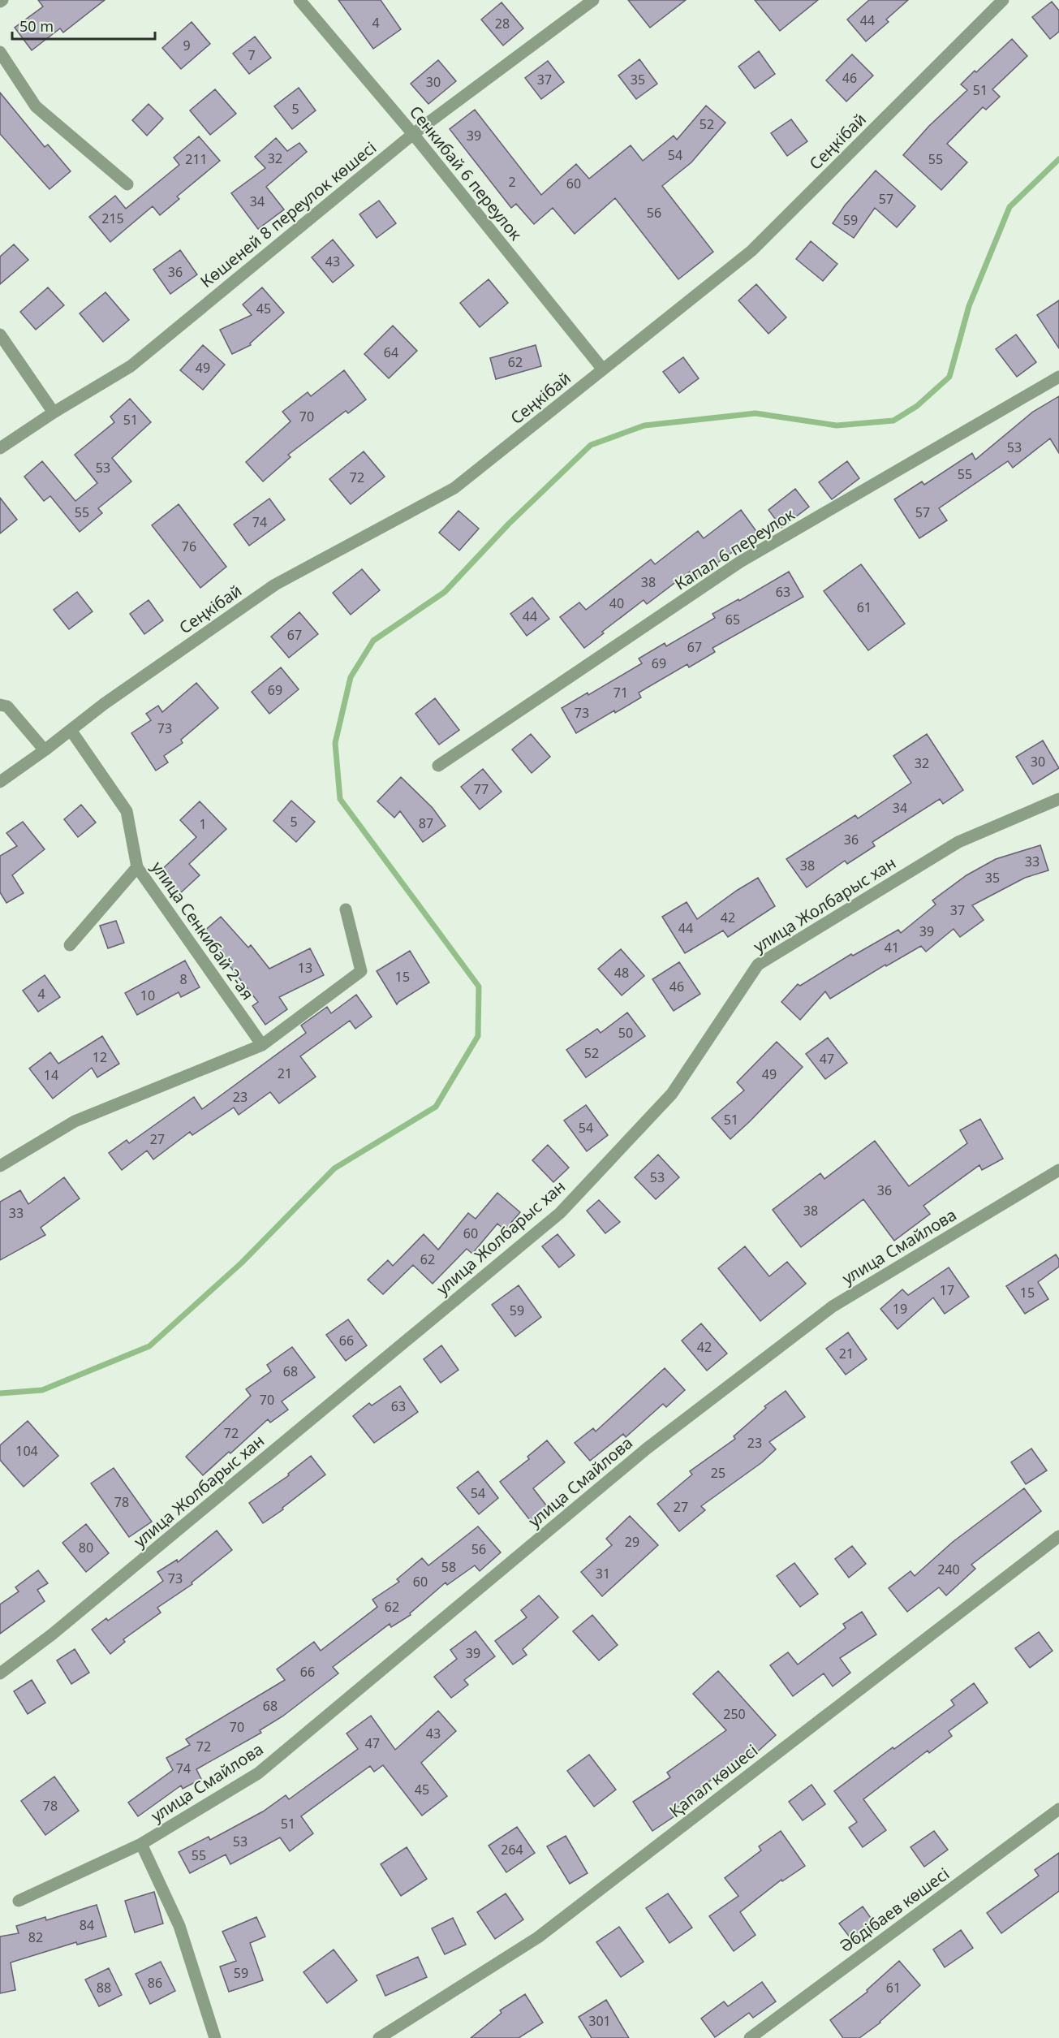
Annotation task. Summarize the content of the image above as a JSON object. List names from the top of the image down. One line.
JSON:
{"streets":{"street":["Сеңкібай","Сенкибай 6 переулок","Көшеней 8 переулок көшесі","Капал 6 переулок","улица Жолбарыс хан","улица Сенкибай 2-ая","улица Смайлова","Қапал көшесі","Әбдібаев көшесі"]},"crossings":[["Сеңкібай","Сенкибай 6 переулок"],["Сеңкібай","улица Сенкибай 2-ая"],["Сенкибай 6 переулок","Көшеней 8 переулок көшесі"]],"house_numbers":["44","4","28","9","7","46","37","35","30","51","5","52","39","54","32","211","55","2","60","57","34","56","215","59","43","36","45","64","62","49","70","51","53","53","55","72","55","57","74","76","38","63","40","61","44","65","67","67","69","69","71","73","73","30","32","77","34","5","87","1","36","33","38","35","37","42","44","39","41","13","48","15","8","46","4","10","50","52","12","47","21","49","14","23","51","54","27","53","36","38","33","60","62","17","15","19","59","66","42","21","68","70","63","72","23","104","25","54","78","27","29","80","56","58","240","31","73","60","62","39","66","68","250","70","43","47","72","74","45","78","51","53","264","55","84","82","59","86","88","61","301"],"scale_bar":"50 m"}
